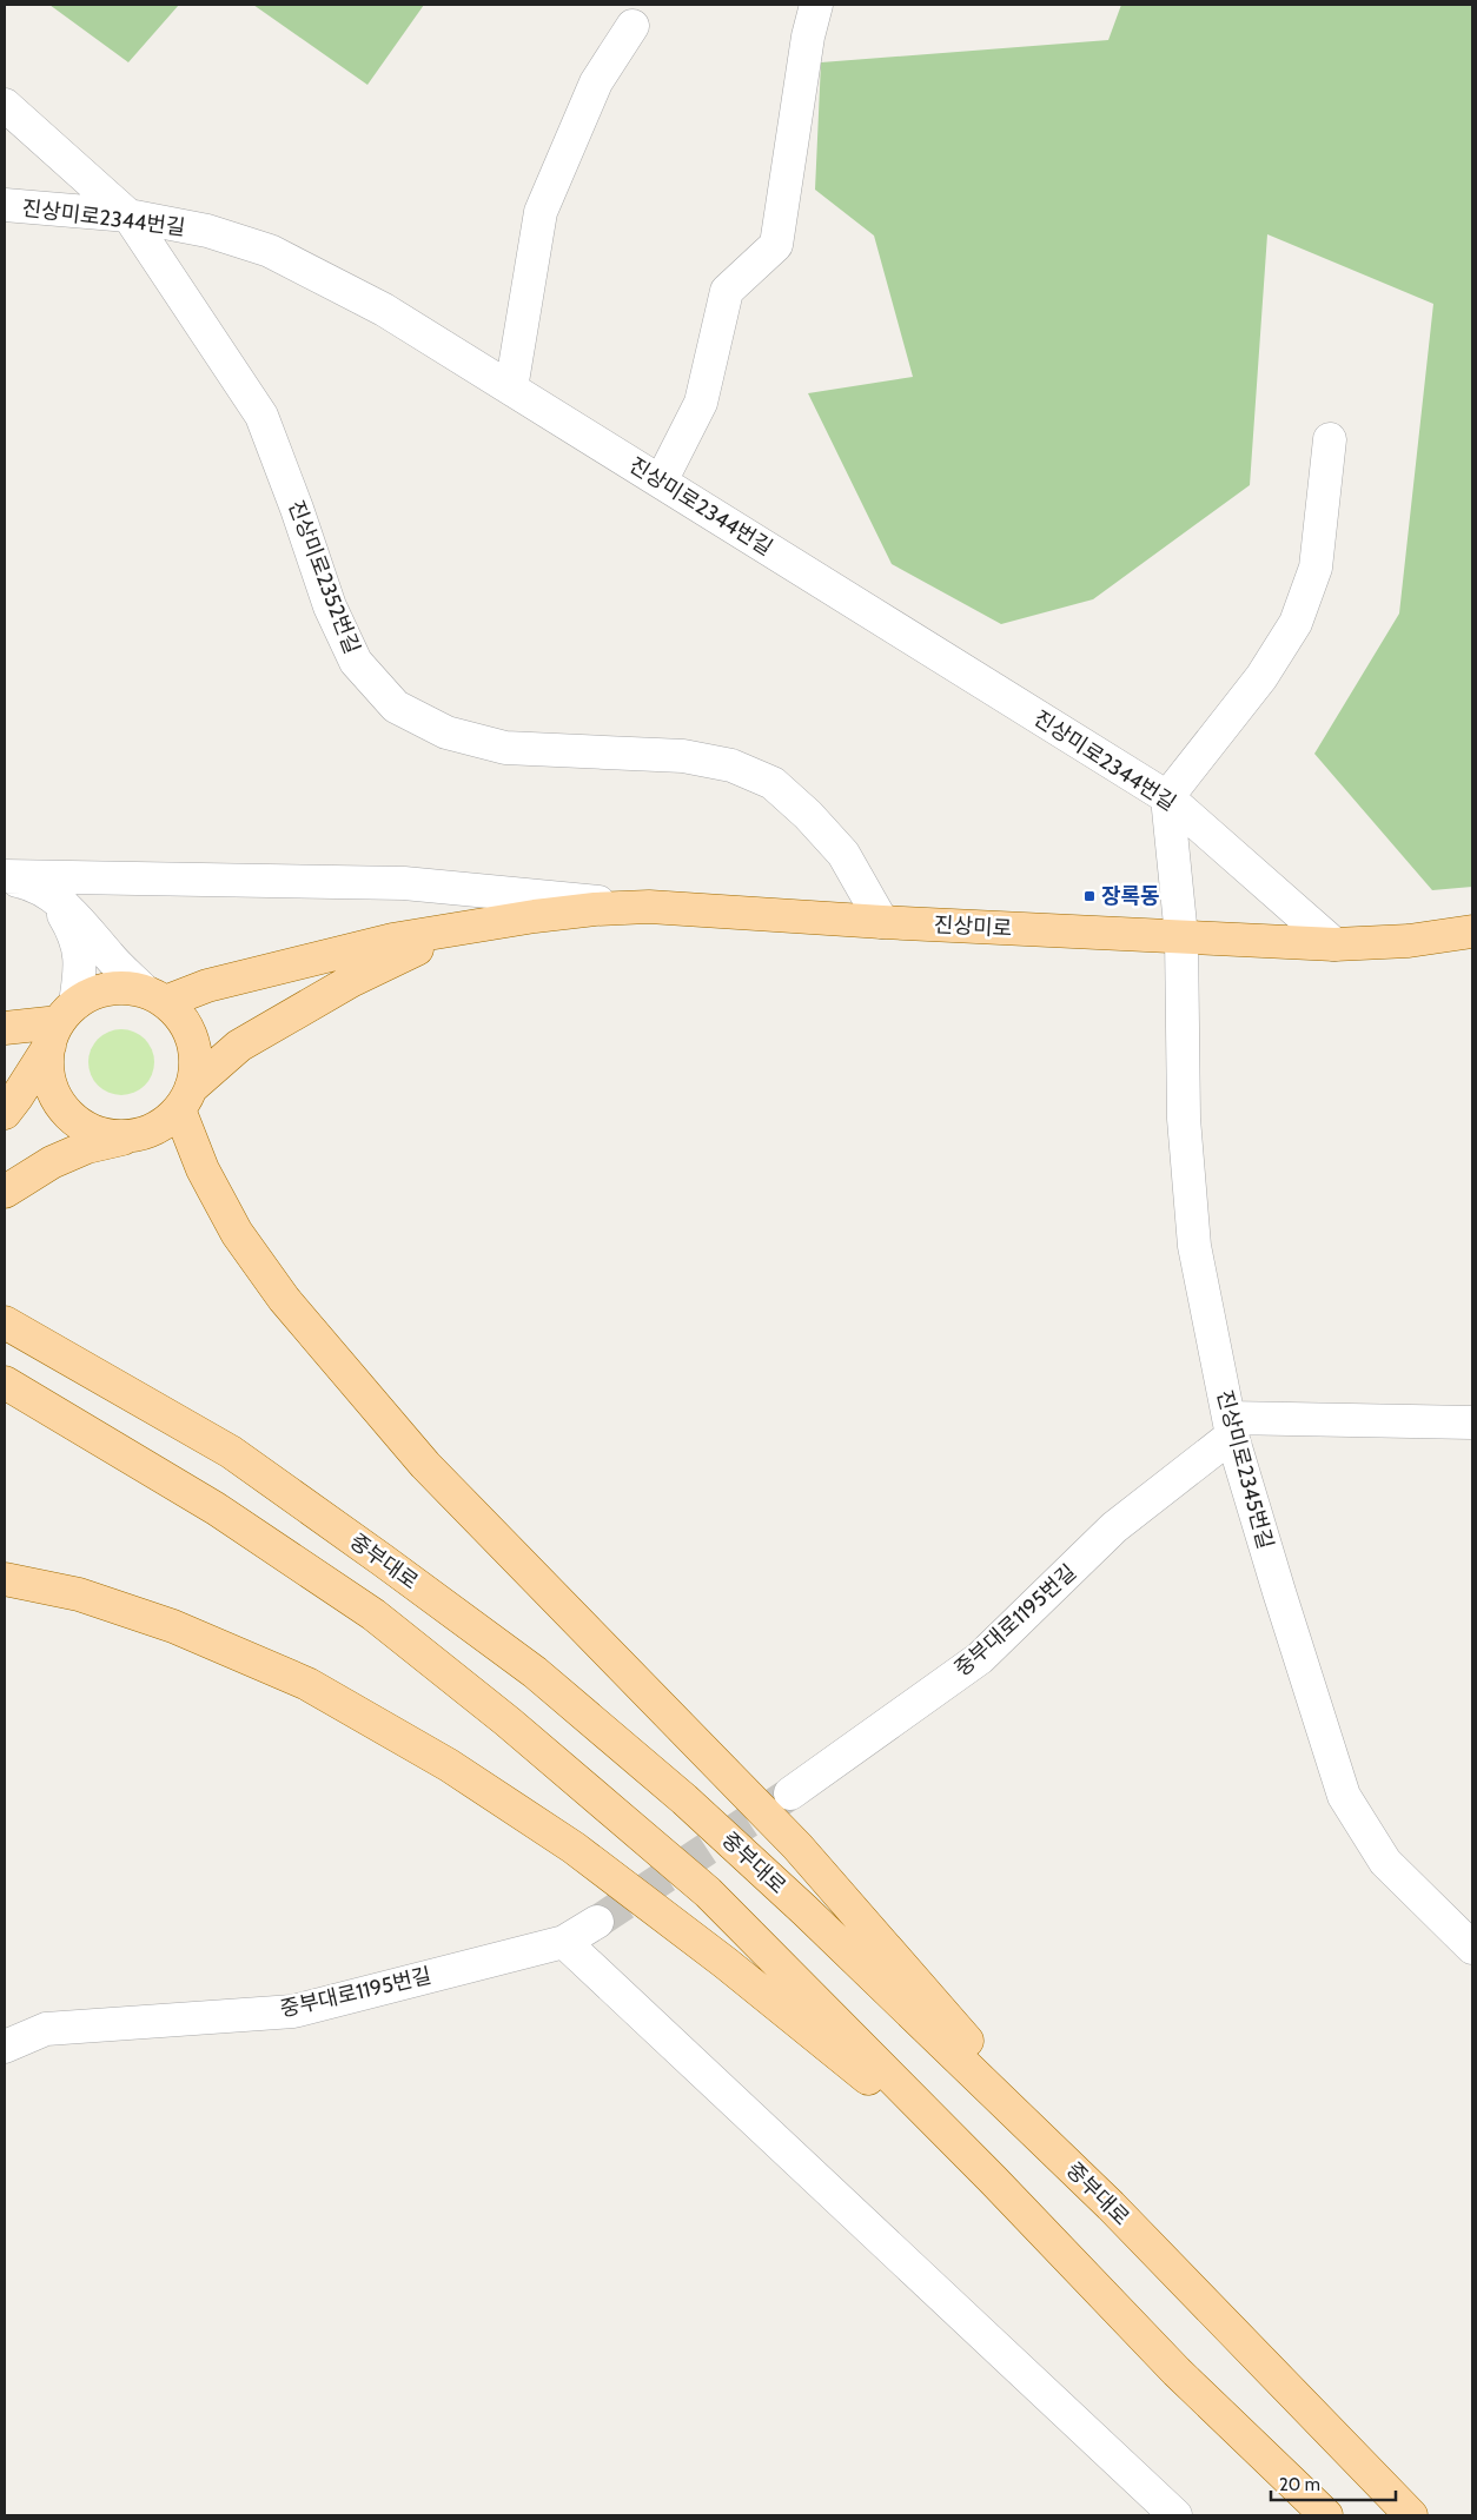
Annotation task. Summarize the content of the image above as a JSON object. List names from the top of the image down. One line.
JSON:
{"streets":{"main road":["진상미로","중부대로"],"street":["진상미로2344번길","진상미로2352번길","진상미로2345번길","중부대로1195번길"]},"crossings":[["진상미로2344번길","진상미로2352번길"],["진상미로2344번길","진상미로"],["진상미로2344번길","진상미로2345번길"],["진상미로2352번길","진상미로"],["진상미로","진상미로2345번길"],["진상미로2345번길","중부대로1195번길"]],"places":{"transit":["장록동"]},"scale_bar":"20 m"}
